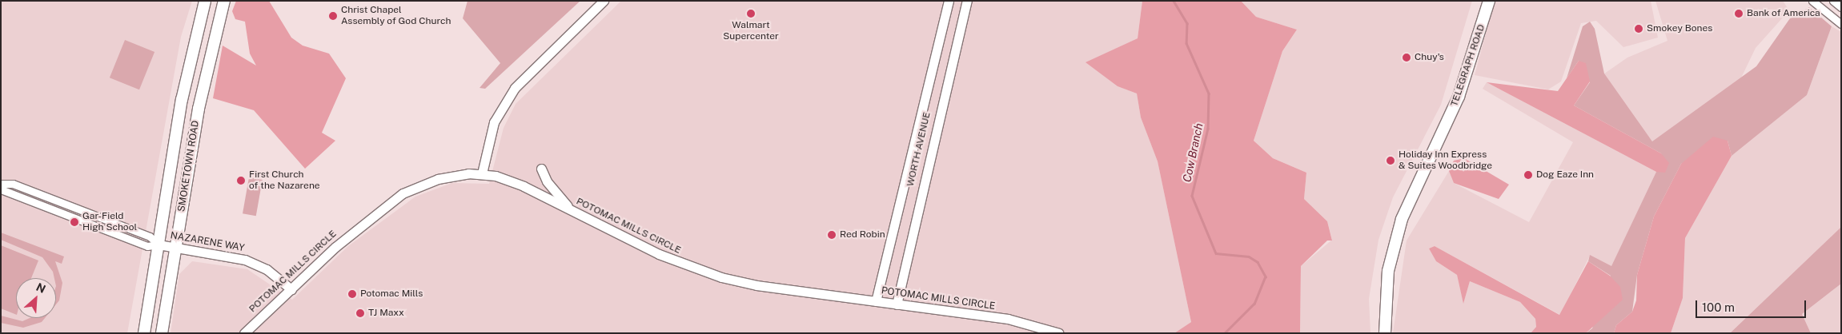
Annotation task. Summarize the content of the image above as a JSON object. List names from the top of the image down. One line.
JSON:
{"streets":{"main road":["TELEGRAPH ROAD","SMOKETOWN ROAD"],"street":["WORTH AVENUE","POTOMAC MILLS CIRCLE","NAZARENE WAY"]},"crossings":[["WORTH AVENUE","POTOMAC MILLS CIRCLE"],["SMOKETOWN ROAD","NAZARENE WAY"],["POTOMAC MILLS CIRCLE","NAZARENE WAY"]],"water":["Cow Branch"],"places":["Walmart Supercenter","Bank of America","Christ Chapel Assembly of God Church","Smokey Bones","Chuy's","Holiday Inn Express & Suites Woodbridge","Dog Eaze Inn","First Church of the Nazarene","Gar-Field High School","Red Robin","Potomac Mills","TJ Maxx"],"scale_bar":"100 m","north":"top right"}
